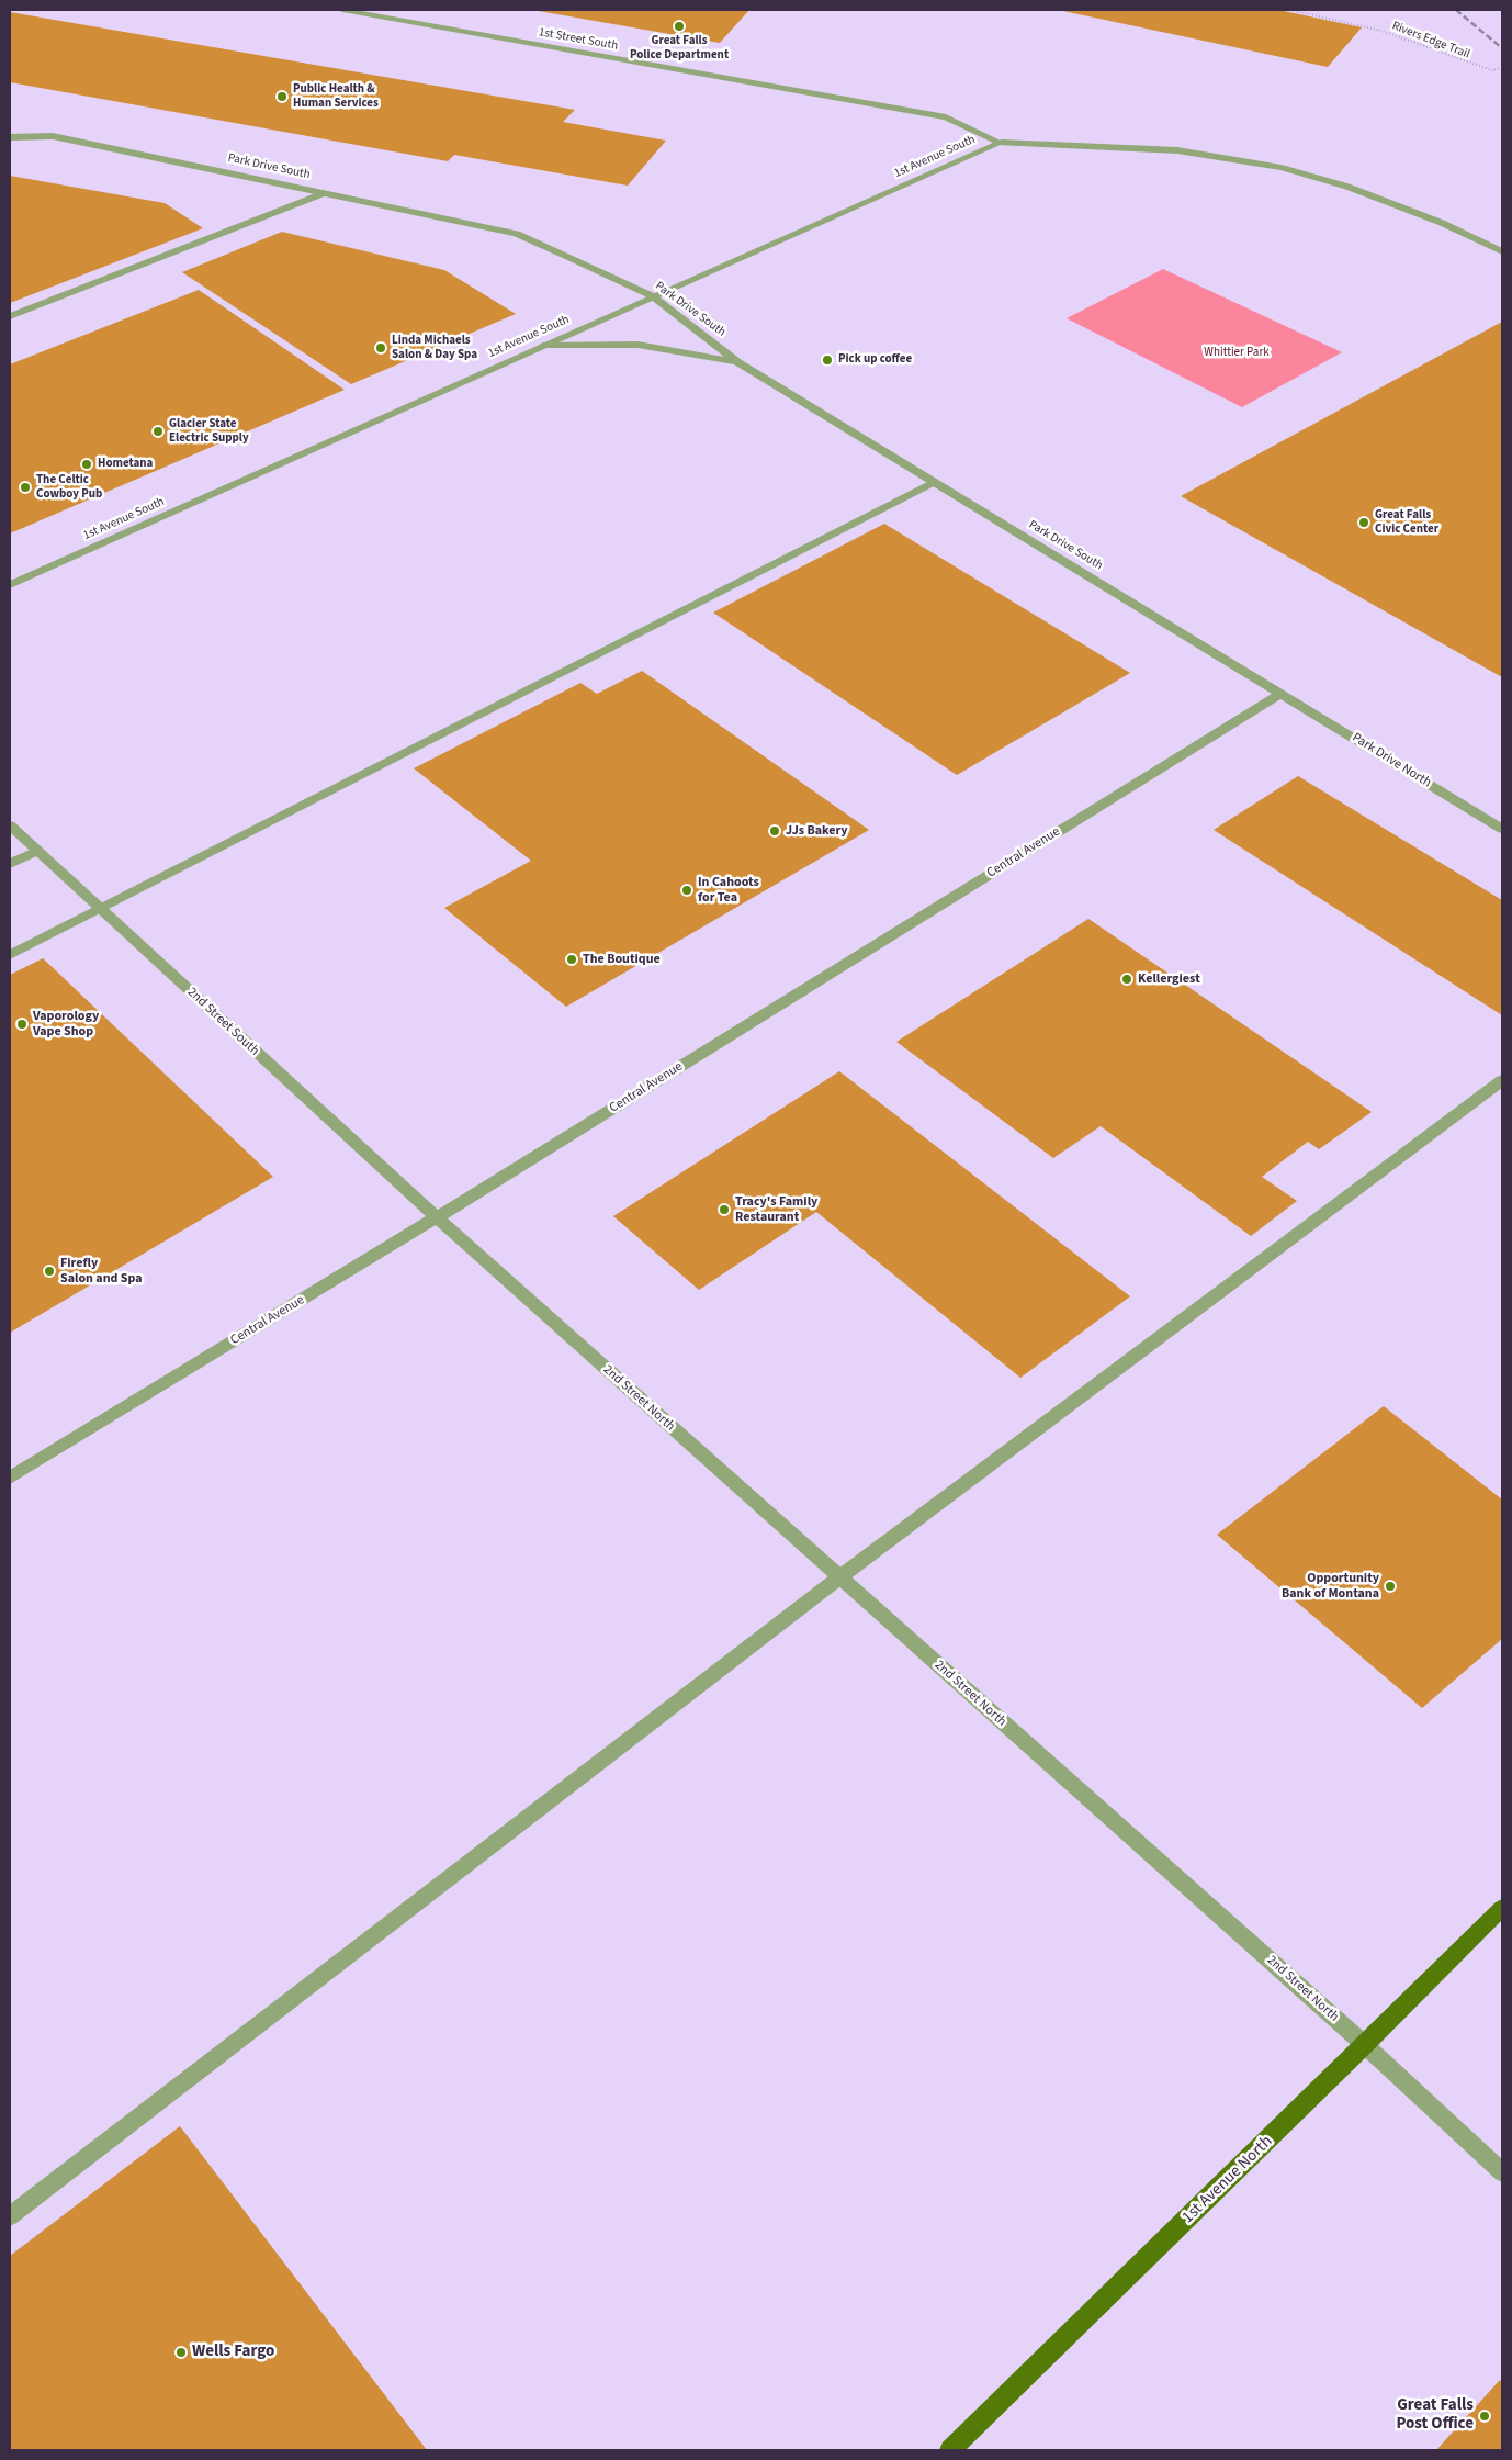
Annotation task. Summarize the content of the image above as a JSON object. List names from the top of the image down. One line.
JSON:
{"streets":{"main road":["1st Avenue North"],"street":["1st Street South","1st Avenue South","Park Drive South","Park Drive North","Central Avenue","2nd Street South","2nd Street North"],"path":["Rivers Edge Trail"]},"crossings":[["1st Street South","1st Avenue South"],["1st Avenue South","Park Drive South"],["Park Drive South","Park Drive North"],["Park Drive South","Central Avenue"],["Park Drive North","Central Avenue"],["Central Avenue","2nd Street South"],["Central Avenue","2nd Street North"],["2nd Street South","2nd Street North"],["2nd Street North","1st Avenue North"]],"parks":["Whittier Park"],"places":["Great Falls Police Department","Public Health & Human Services","Linda Michaels Salon & Day Spa","Pick up coffee","Glacier State Electric Supply","Hometana","The Celtic Cowboy Pub","Great Falls Civic Center","JJs Bakery","In Cahoots for Tea","The Boutique","Kellergiest","Vaporology Vape Shop","Tracy's Family Restaurant","Firefly Salon and Spa","Opportunity Bank of Montana","Wells Fargo","Great Falls Post Office"]}
